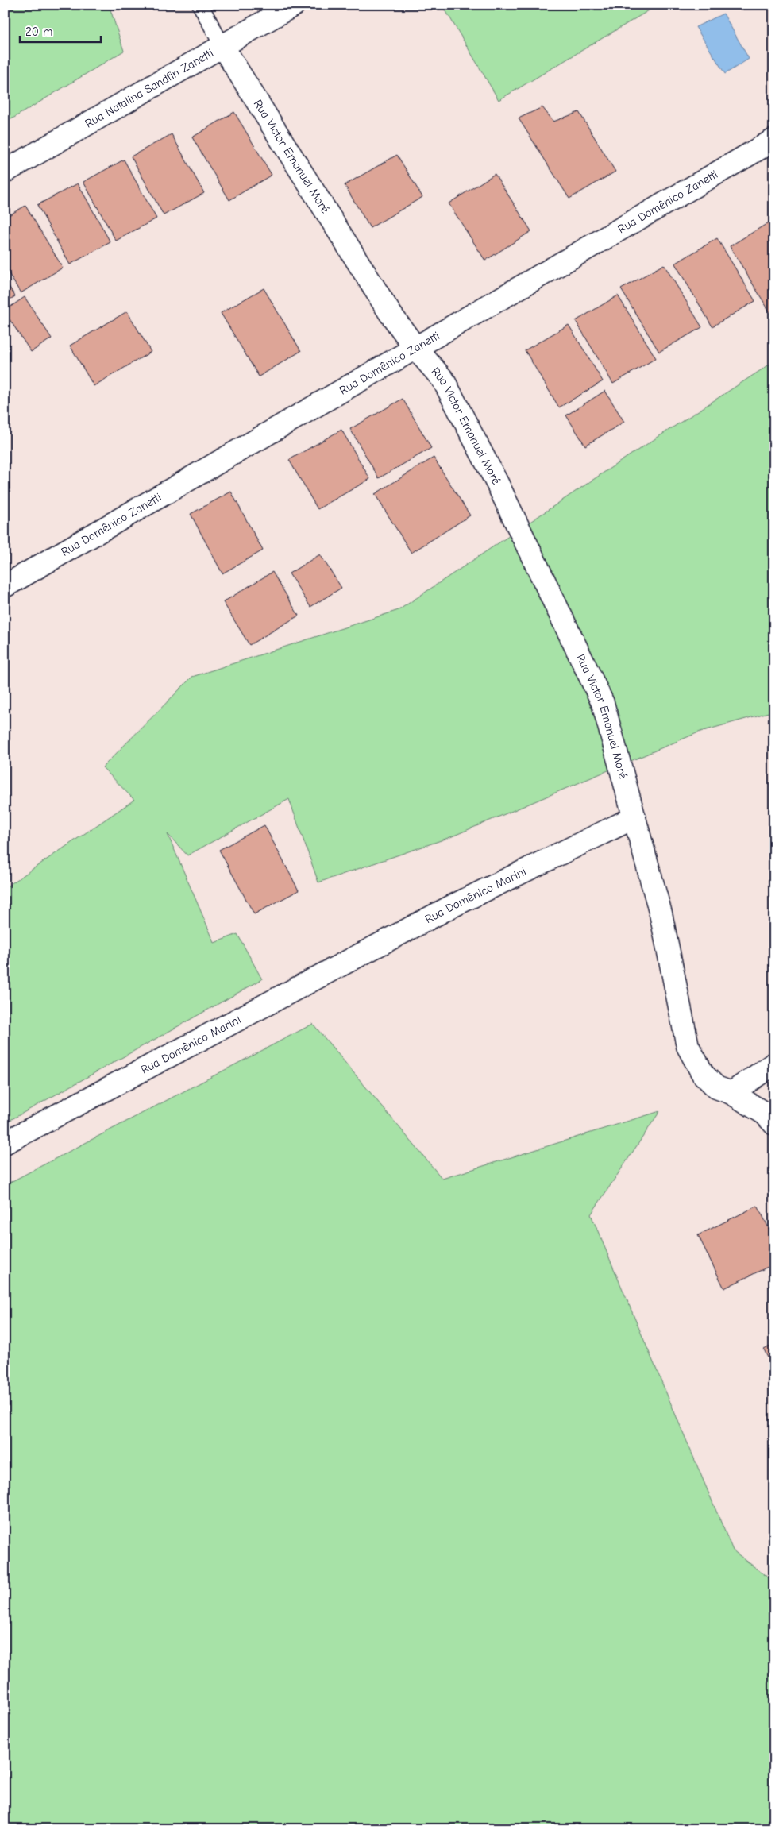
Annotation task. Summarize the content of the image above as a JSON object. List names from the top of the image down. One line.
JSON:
{"streets":{"street":["Rua Natalina Sandfin Zanetti","Rua Victor Emanuel Moré","Rua Domênico Zanetti","Rua Domênico Marini"]},"crossings":[["Rua Natalina Sandfin Zanetti","Rua Victor Emanuel Moré"],["Rua Victor Emanuel Moré","Rua Domênico Zanetti"],["Rua Victor Emanuel Moré","Rua Domênico Marini"]],"scale_bar":"20 m"}
